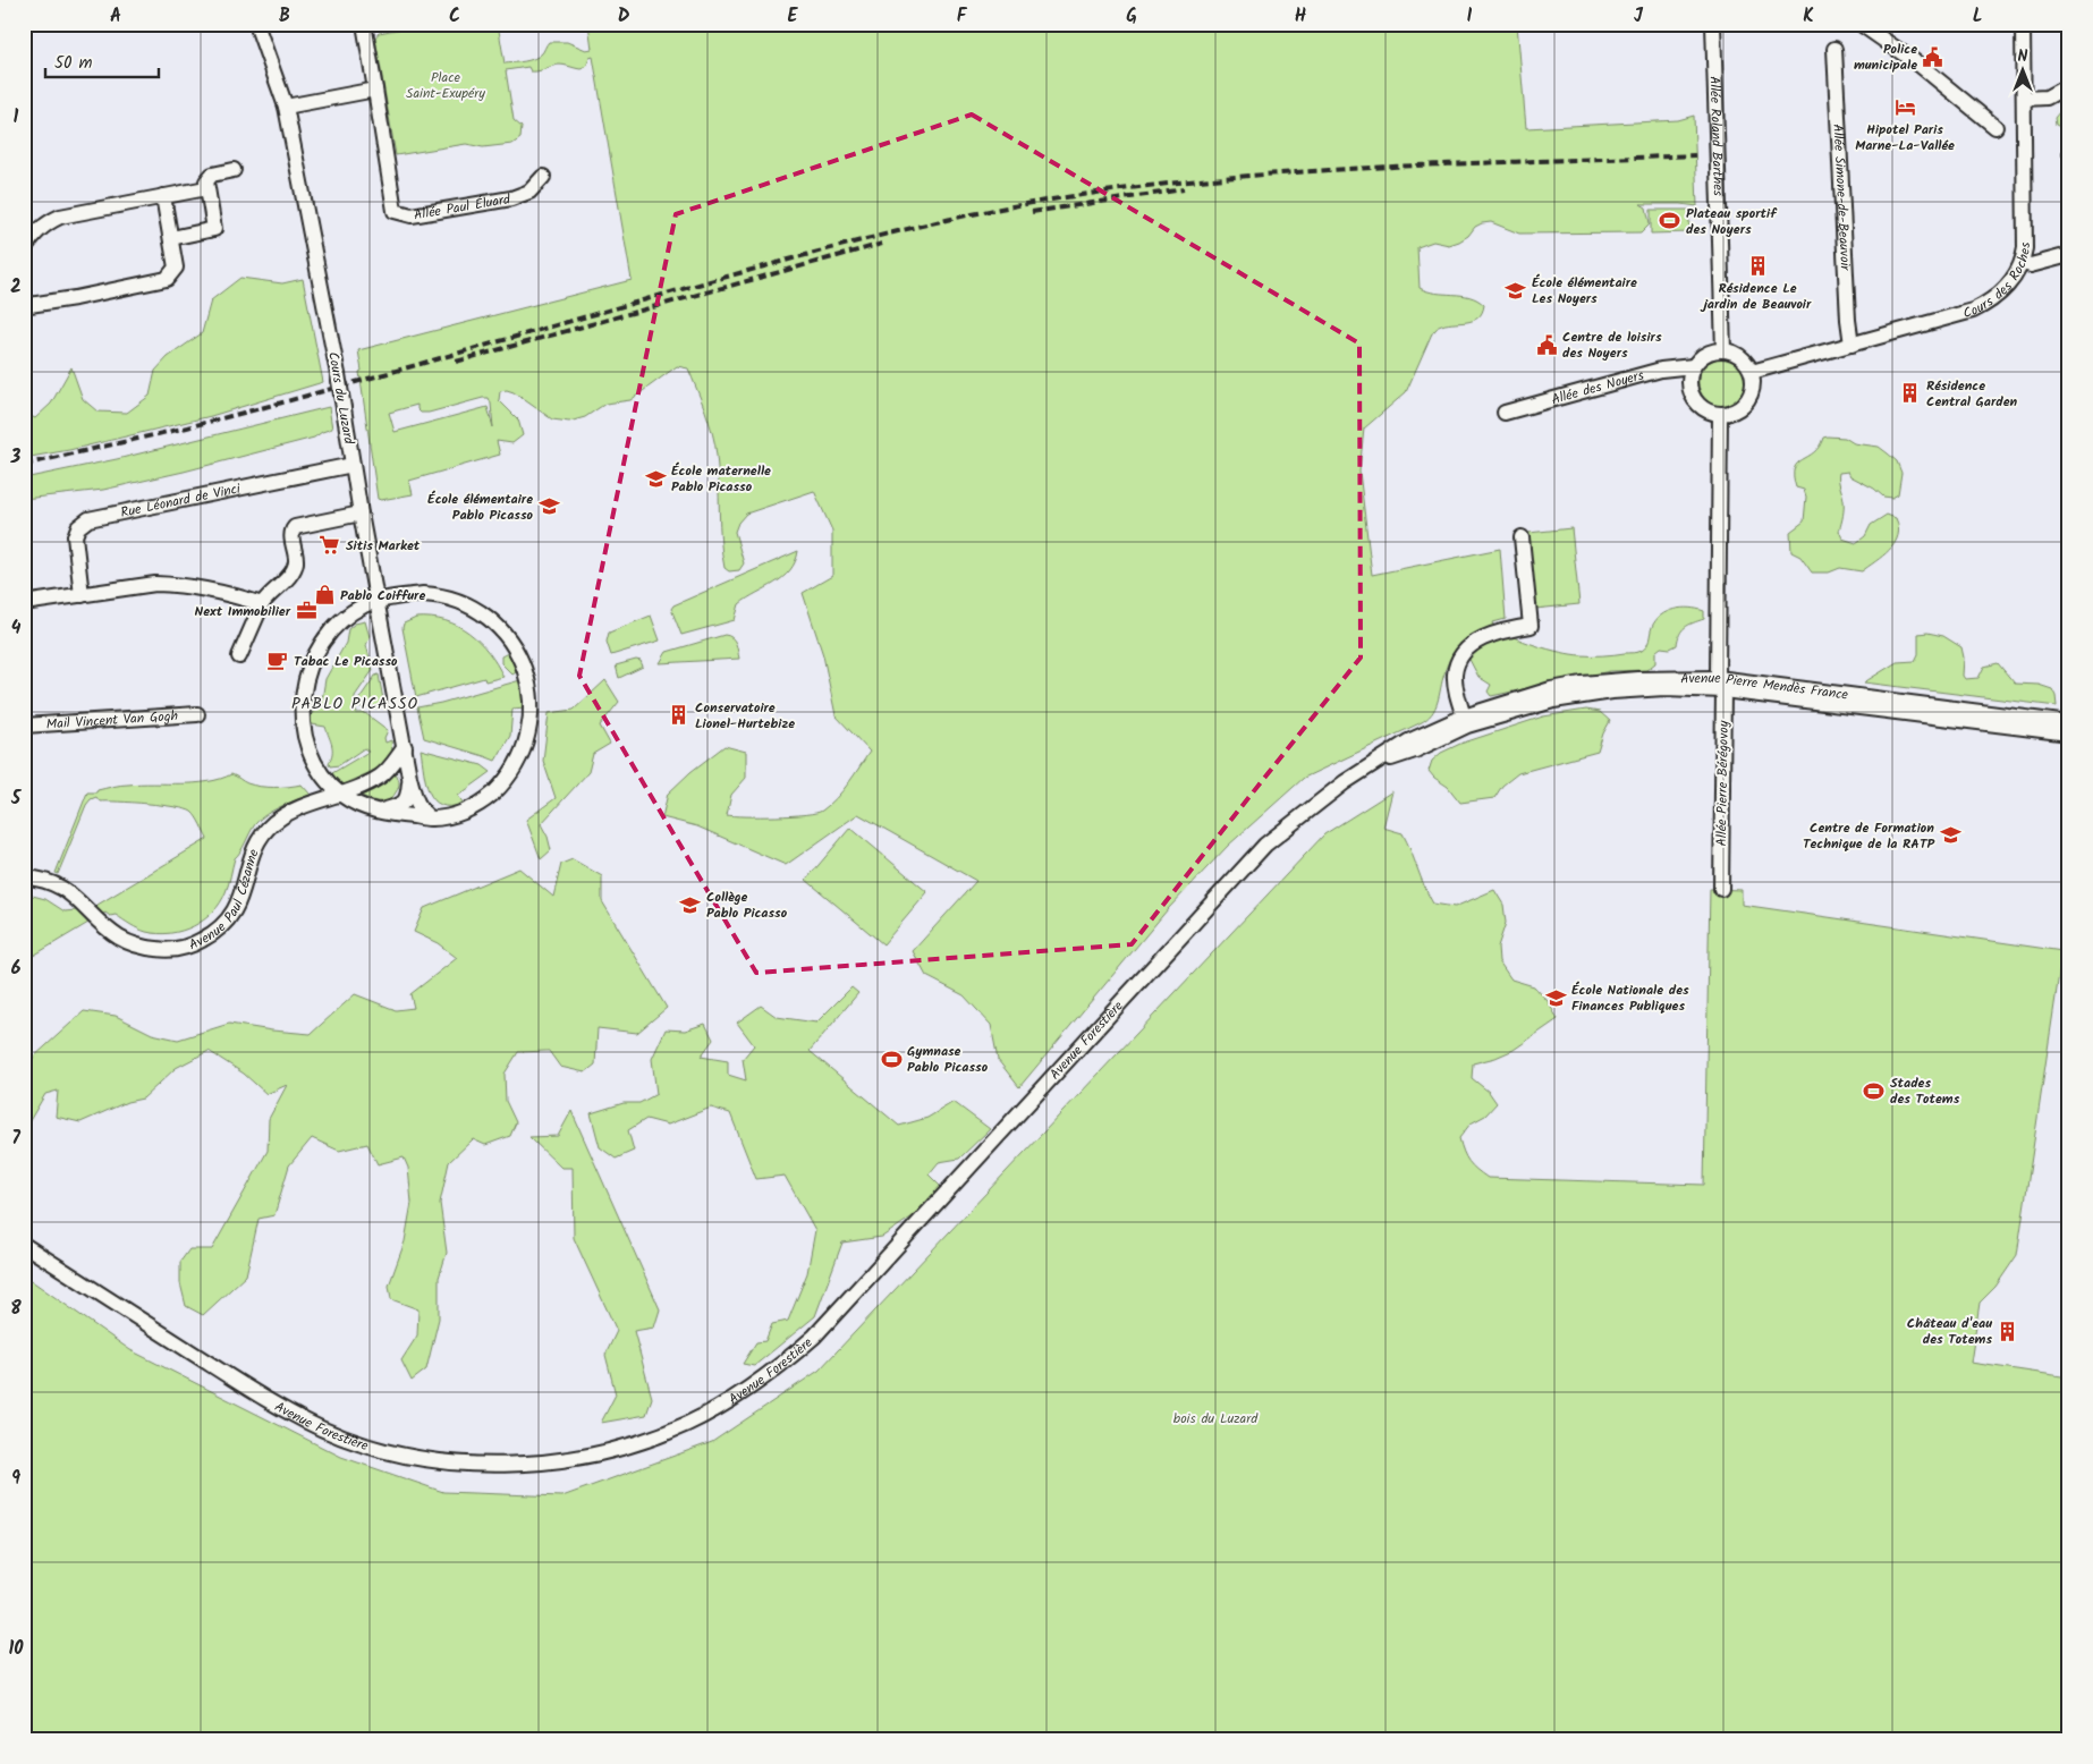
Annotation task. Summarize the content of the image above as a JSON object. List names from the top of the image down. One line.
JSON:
{"streets":{"street":["Allée Roland Barthes","Allée Simone-de-Beauvoir","Allée Paul Éluard","Cours des Roches","Allée des Noyers","Cours du Luzard","Rue Léonard de Vinci","Avenue Pierre Mendès France","Mail Vincent Van Gogh","Allée Pierre Bérégovoy","Avenue Paul Cézanne","Avenue Forestière"]},"crossings":[["Allée Roland Barthes","Cours des Roches"],["Allée Roland Barthes","Allée des Noyers"],["Allée Simone-de-Beauvoir","Cours des Roches"],["Cours des Roches","Allée des Noyers"],["Cours du Luzard","Rue Léonard de Vinci"],["Cours du Luzard","Avenue Paul Cézanne"],["Avenue Pierre Mendès France","Allée Pierre Bérégovoy"],["Avenue Pierre Mendès France","Avenue Forestière"]],"districts":["PABLO PICASSO"],"parks":["Place Saint-Exupéry","bois du Luzard"],"places":{"public building":["Police municipale","Centre de loisirs des Noyers"],"hotel":["Hipotel Paris Marne-La-Vallée"],"sports":["Plateau sportif des Noyers","Gymnase Pablo Picasso","Stades des Totems"],"building":["Résidence Le jardin de Beauvoir","Résidence Central Garden","Conservatoire Lionel-Hurtebize","Château d'eau des Totems"],"school or university":["École élémentaire Les Noyers","École maternelle Pablo Picasso","École élémentaire Pablo Picasso","Centre de Formation Technique de la RATP","Collège Pablo Picasso","École Nationale des Finances Publiques"],"supermarket":["Sitis Market"],"shop":["Pablo Coiffure"],"office":["Next Immobilier"],"cafe":["Tabac Le Picasso"]},"scale_bar":"50 m","north":"top","grid":{"columns":["A","B","C","D","E","F","G","H","I","J","K","L"],"rows":["1","2","3","4","5","6","7","8","9","10"]}}
